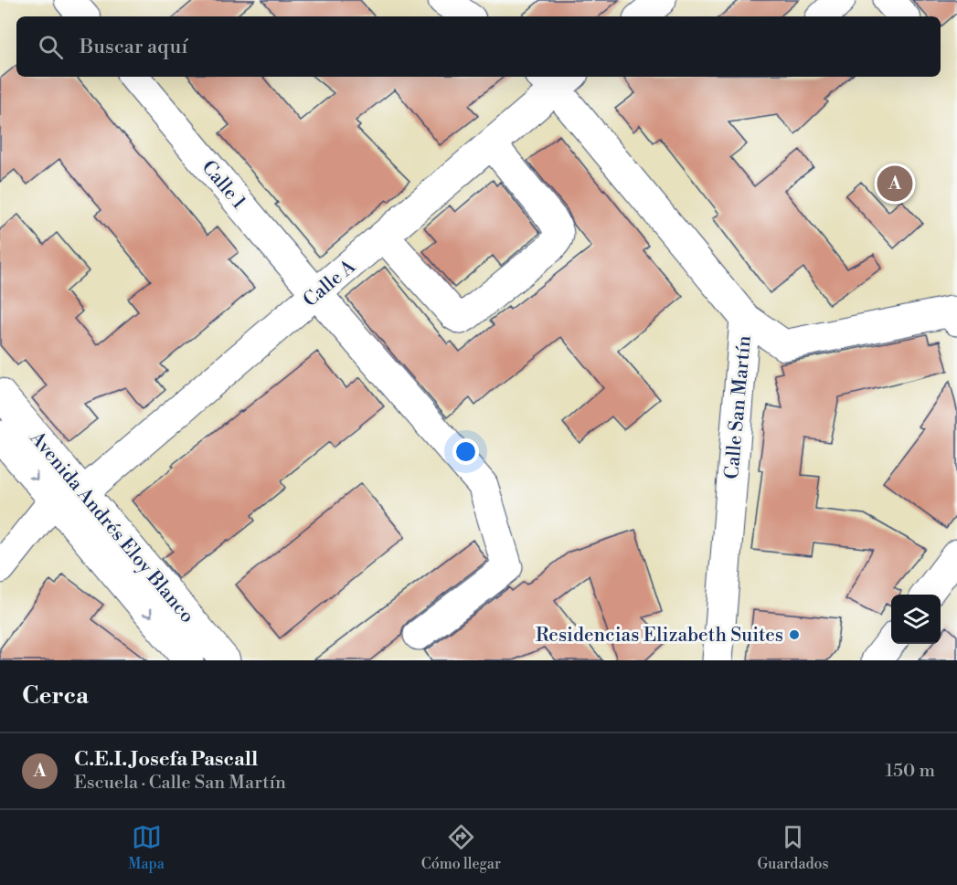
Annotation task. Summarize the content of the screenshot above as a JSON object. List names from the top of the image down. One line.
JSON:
{"streets":{"street":["Calle 1","Calle A","Calle San Martín","Avenida Andrés Eloy Blanco"]},"crossings":[["Calle 1","Calle A"],["Calle A","Calle San Martín"],["Calle A","Avenida Andrés Eloy Blanco"]],"places":["Residencias Elizabeth Suites"],"page":{"search":"Buscar aquí","pins":"A","heading":"Cerca","list":[{"mark":"A","name":"C.E.I. Josefa Pascall","note":"Escuela · Calle San Martín","value":"150 m"}],"nav":["Mapa","Cómo llegar","Guardados"]}}
